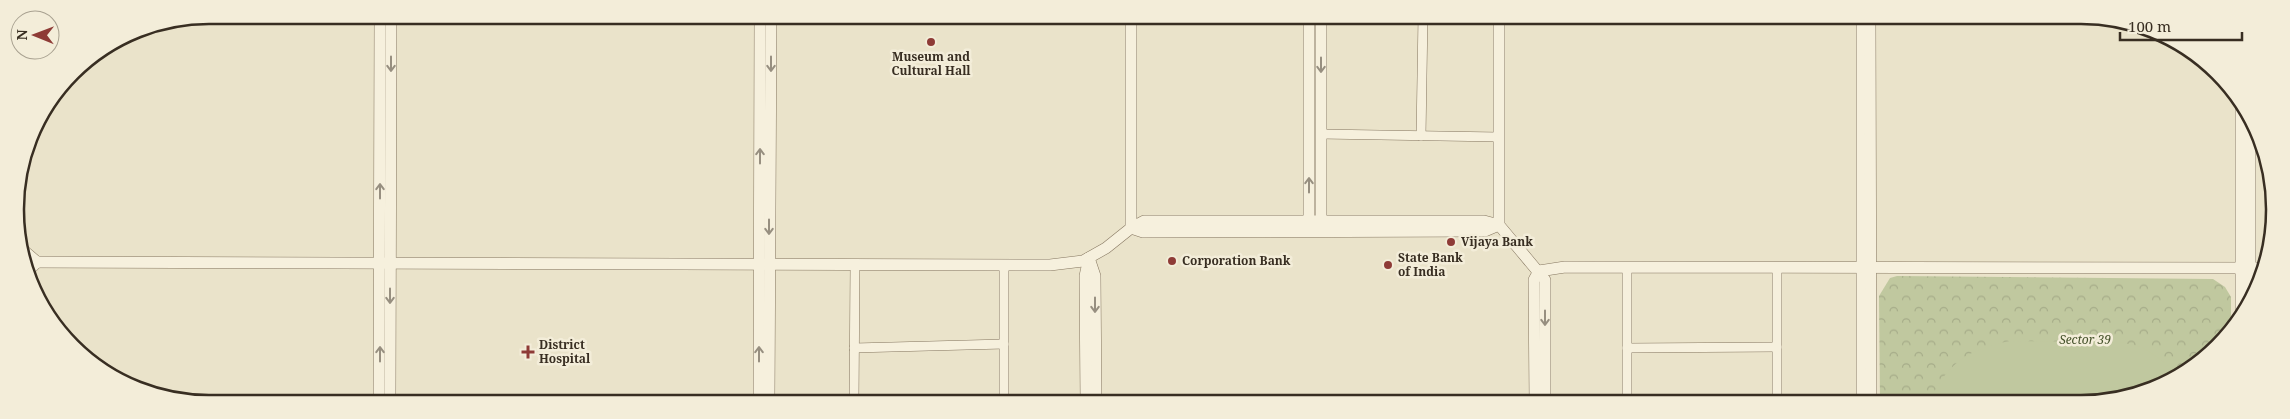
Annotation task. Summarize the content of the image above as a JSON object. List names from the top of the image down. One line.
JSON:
{"parks":["Sector 39"],"places":{"other":["Museum and Cultural Hall","Vijaya Bank","Corporation Bank","State Bank of India"],"health":["District Hospital"]},"scale_bar":"100 m","north":"left"}
